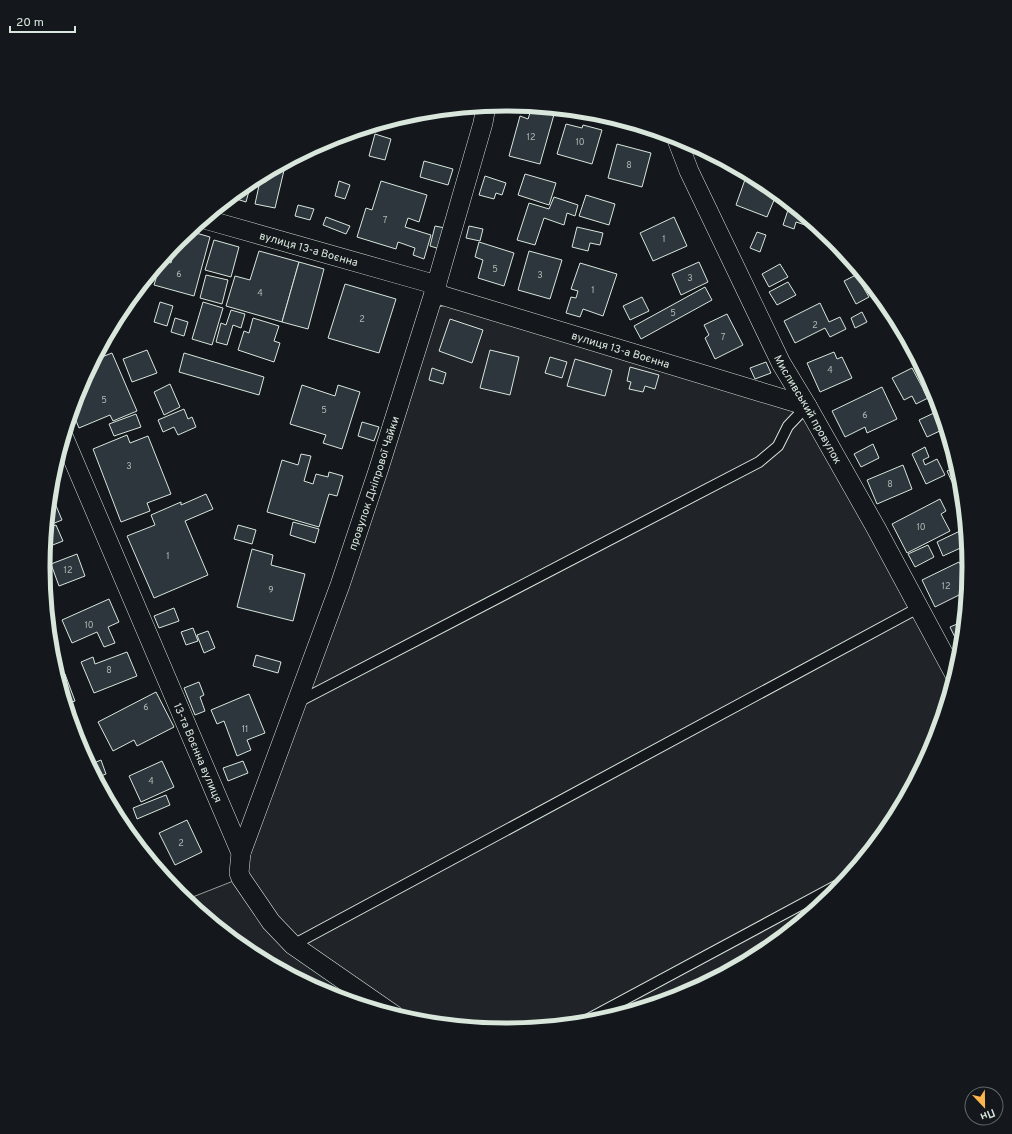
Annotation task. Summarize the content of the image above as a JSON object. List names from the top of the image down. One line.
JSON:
{"streets":{"street":["вулиця 13-а Воєнна","Мисливський провулок","провулок Дніпрової Чайки","13-та Воєнна вулиця"]},"crossings":[["вулиця 13-а Воєнна","Мисливський провулок"],["вулиця 13-а Воєнна","провулок Дніпрової Чайки"],["провулок Дніпрової Чайки","13-та Воєнна вулиця"]],"house_numbers":["12","10","8","7","1","5","6","3","3","1","4","5","2","2","7","4","5","5","6","3","8","10","1","12","12","9","10","8","6","11","4","2"],"scale_bar":"20 m","north":"bottom"}
